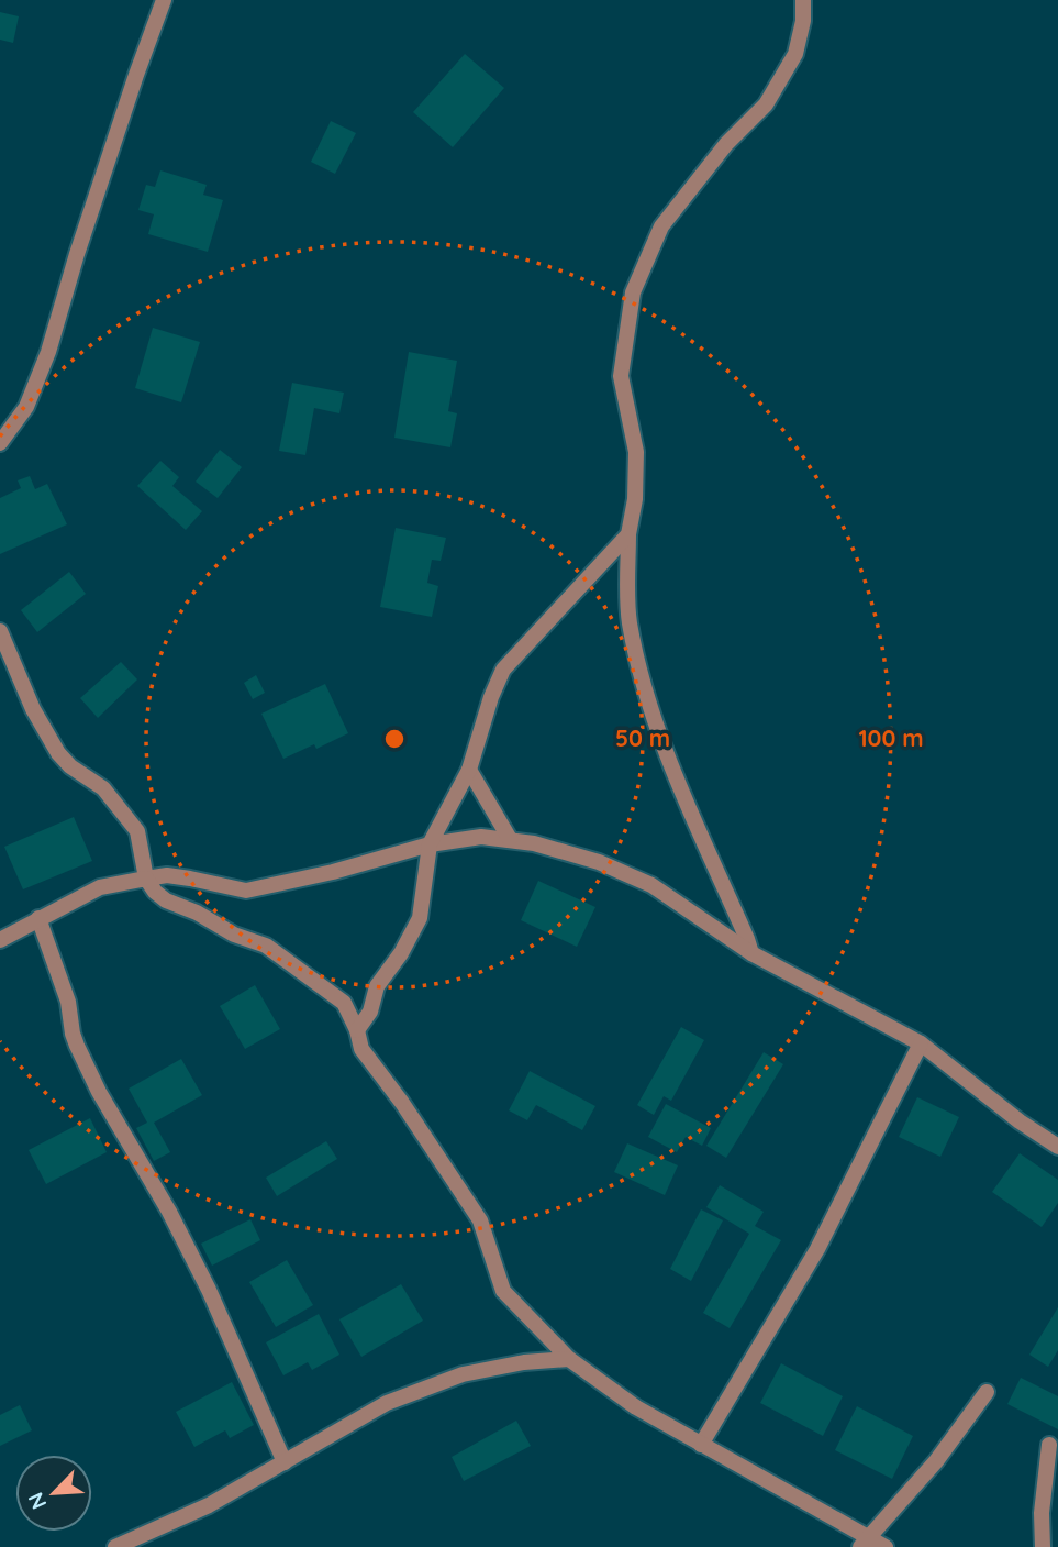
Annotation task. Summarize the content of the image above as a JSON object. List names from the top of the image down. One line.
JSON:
{"north":"bottom left","rings":["50 m","100 m"]}
